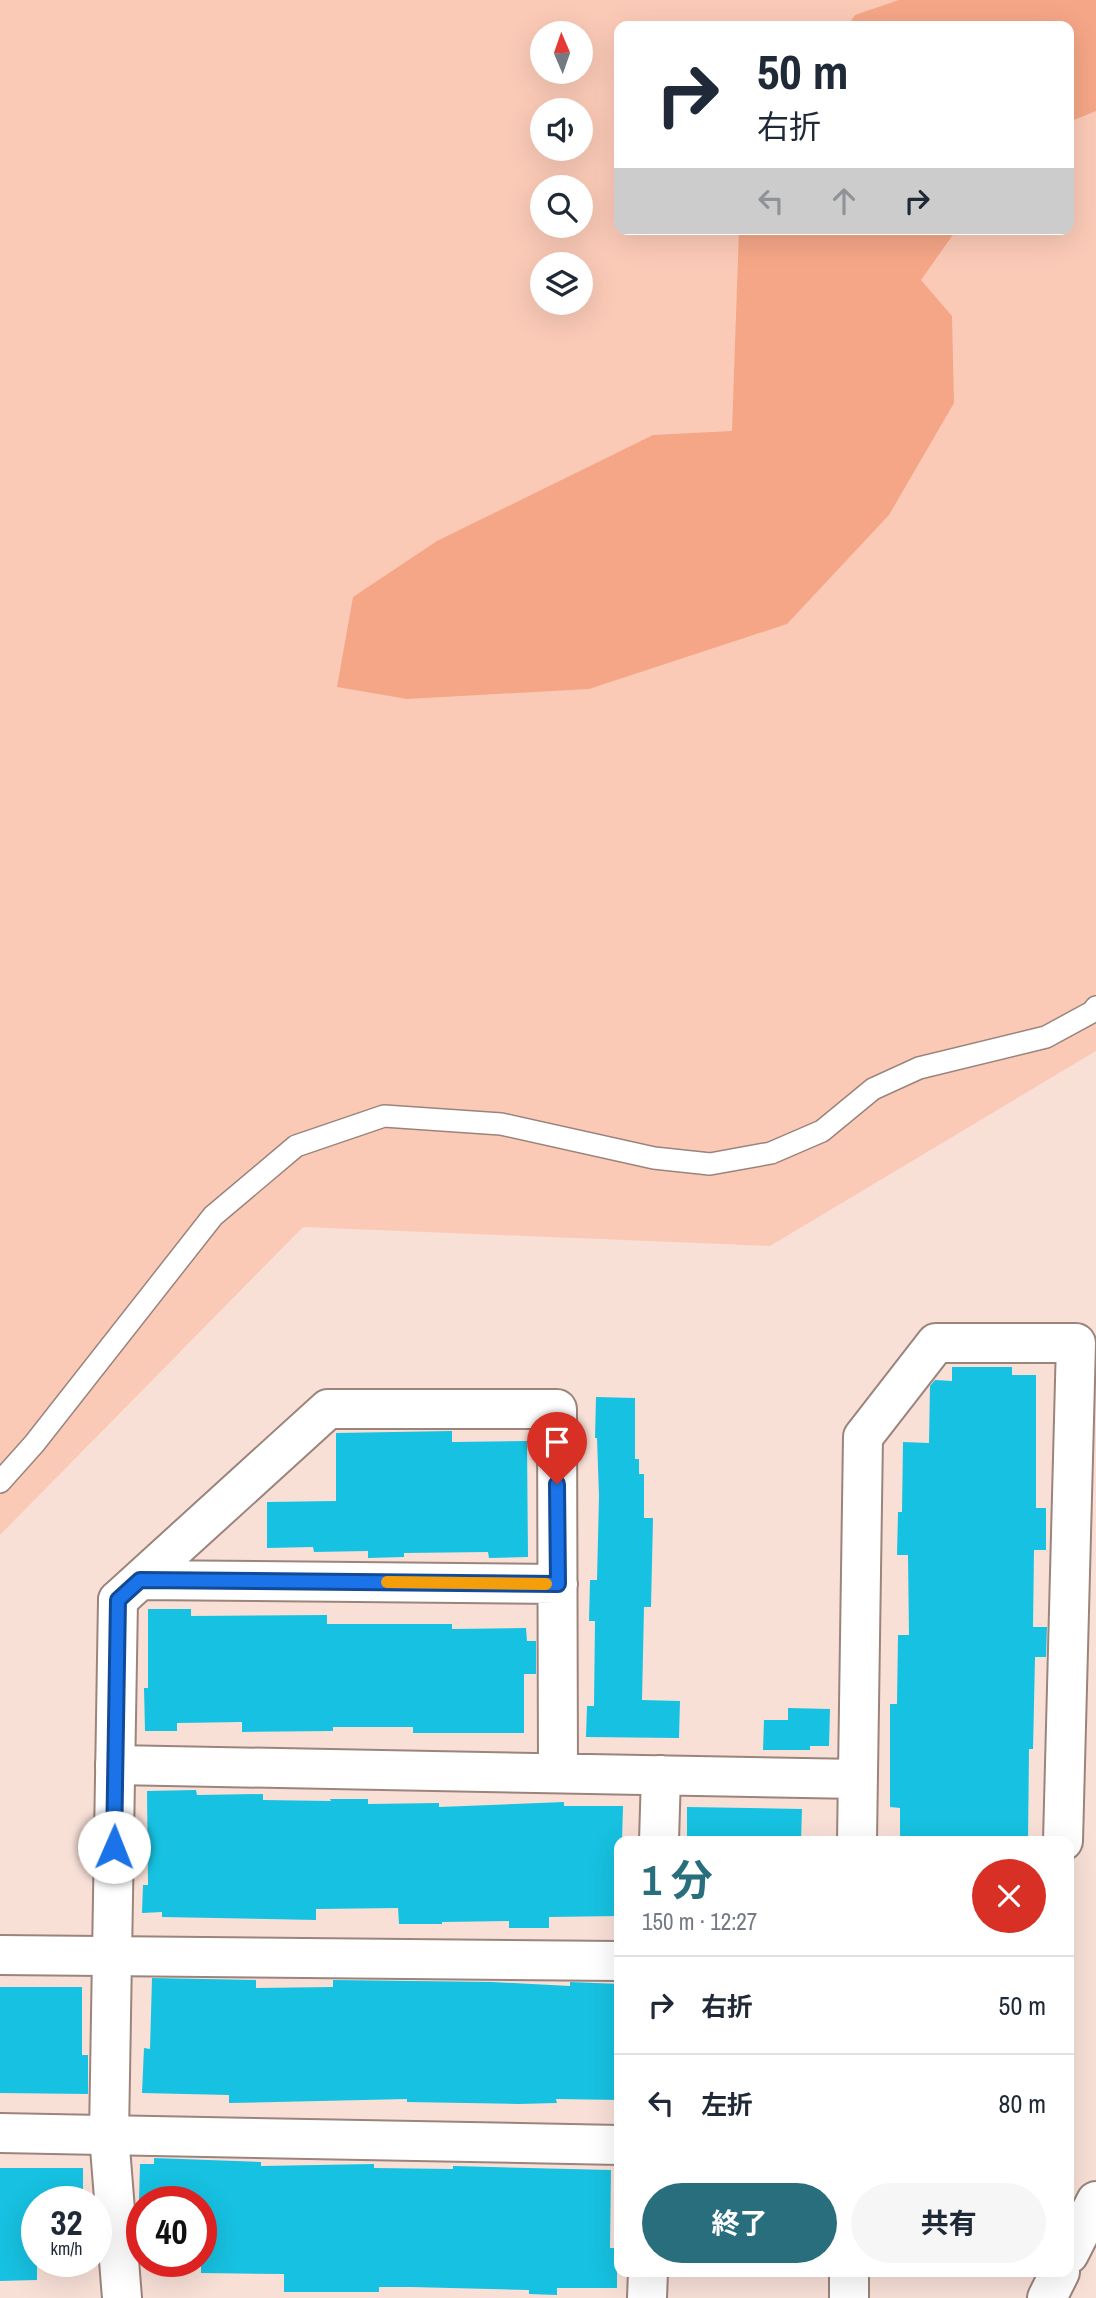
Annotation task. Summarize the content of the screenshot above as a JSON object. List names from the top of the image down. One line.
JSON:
{"north":"top","page":{"turn":["50 m","右折"],"heading":["1 分","150 m · 12:27"],"list":[{"name":"右折","value":"50 m"},{"name":"左折","value":"80 m"}],"buttons":["終了","共有"],"speed":"32 km/h","limit":"40"}}
